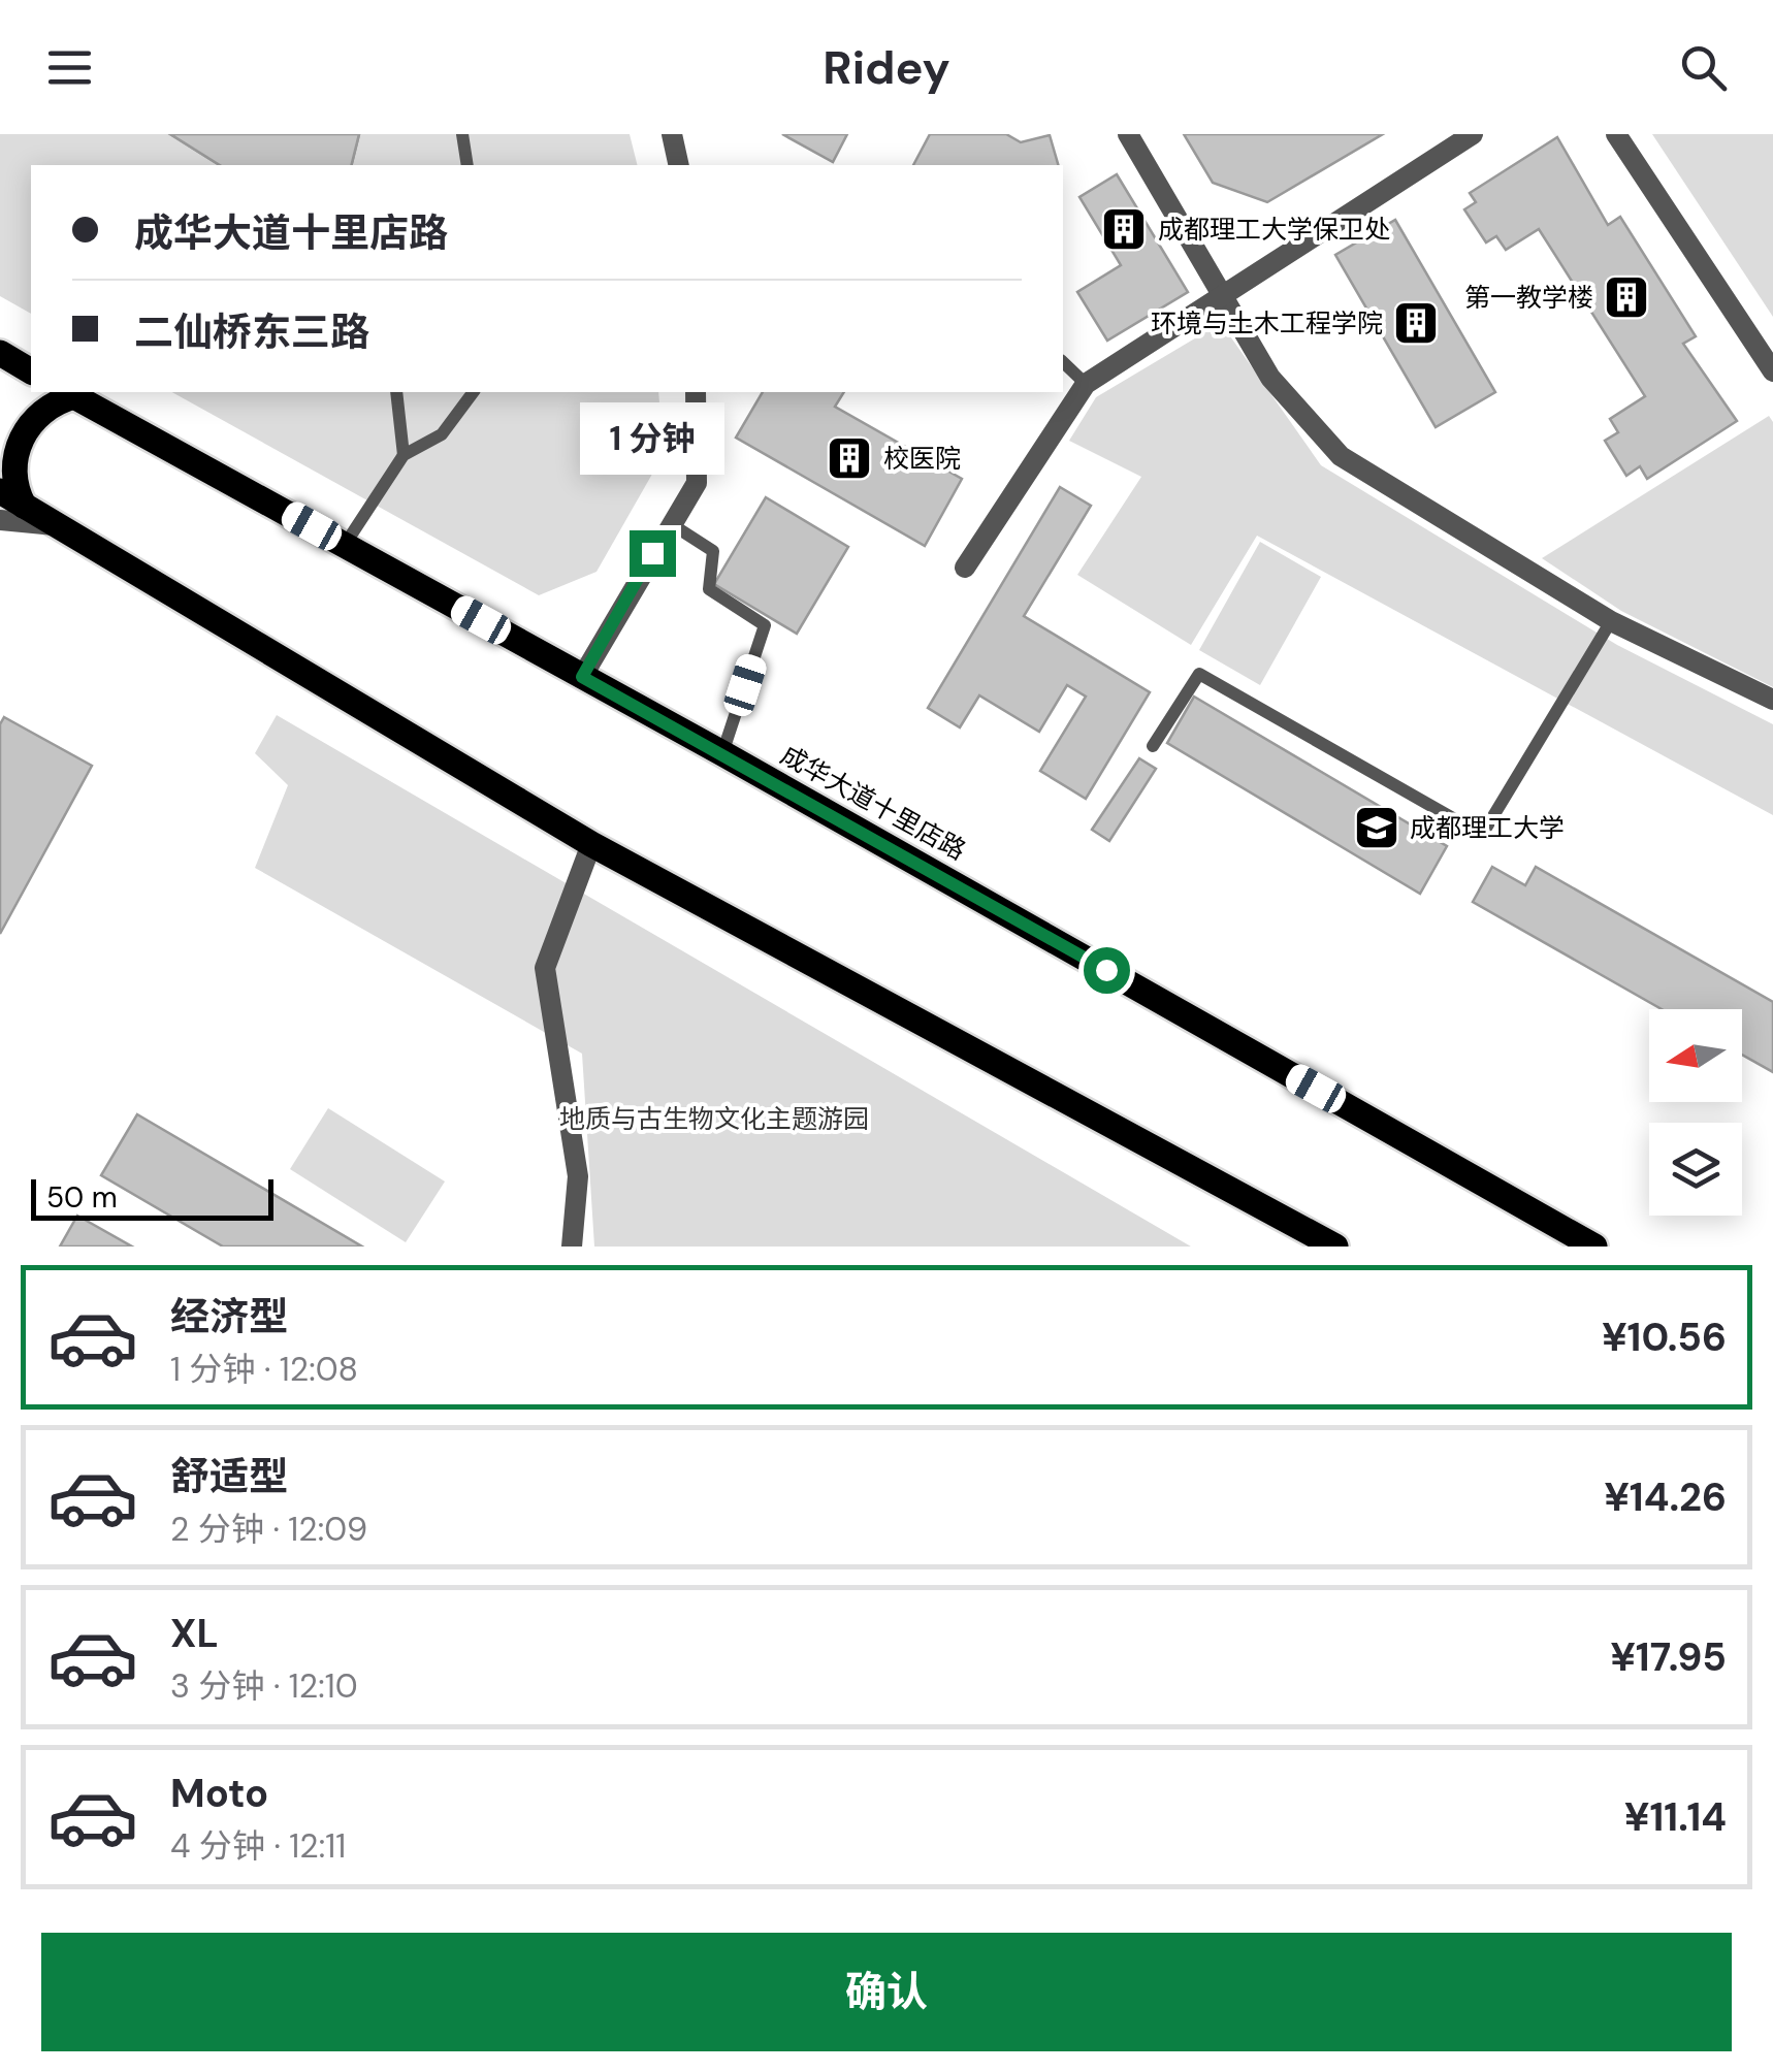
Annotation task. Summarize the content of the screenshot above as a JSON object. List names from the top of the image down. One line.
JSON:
{"streets":{"main road":["成华大道十里店路"]},"parks":["地质与古生物文化主题游园"],"places":{"building":["成都理工大学保卫处","第一教学楼","环境与土木工程学院","校医院"],"school or university":["成都理工大学"]},"scale_bar":"50 m","north":"left","page":{"header":"Ridey","banner":["成华大道十里店路","二仙桥东三路"],"bubble":"1 分钟","scale":"50 m","list":[{"name":"经济型","note":"1 分钟 · 12:08","value":"¥10.56"},{"name":"舒适型","note":"2 分钟 · 12:09","value":"¥14.26"},{"name":"XL","note":"3 分钟 · 12:10","value":"¥17.95"},{"name":"Moto","note":"4 分钟 · 12:11","value":"¥11.14"}],"buttons":"确认"}}
